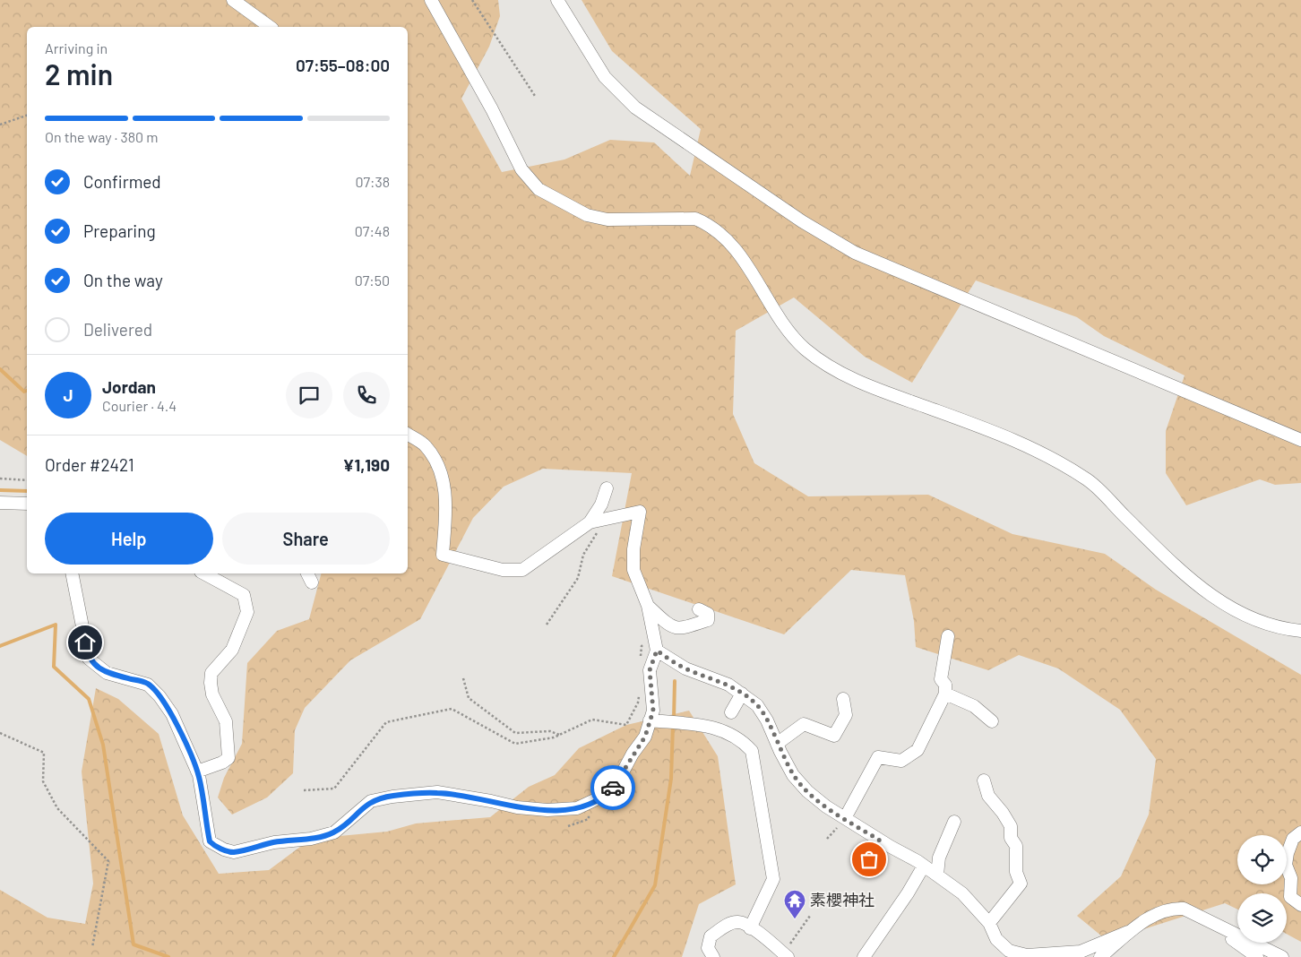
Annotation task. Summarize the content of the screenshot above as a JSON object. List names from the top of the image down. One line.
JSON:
{"places":{"temple":["素櫻神社"]},"page":{"heading":["2 min","Arriving in","07:55–08:00"],"panel":["Jordan","Courier · 4.4","Order #2421","¥1,190"],"bar":"On the way · 380 m","list":[["Confirmed","07:38"],["Preparing","07:48"],["On the way","07:50"],"Delivered"],"round":"J","buttons":["Help","Share"]}}
